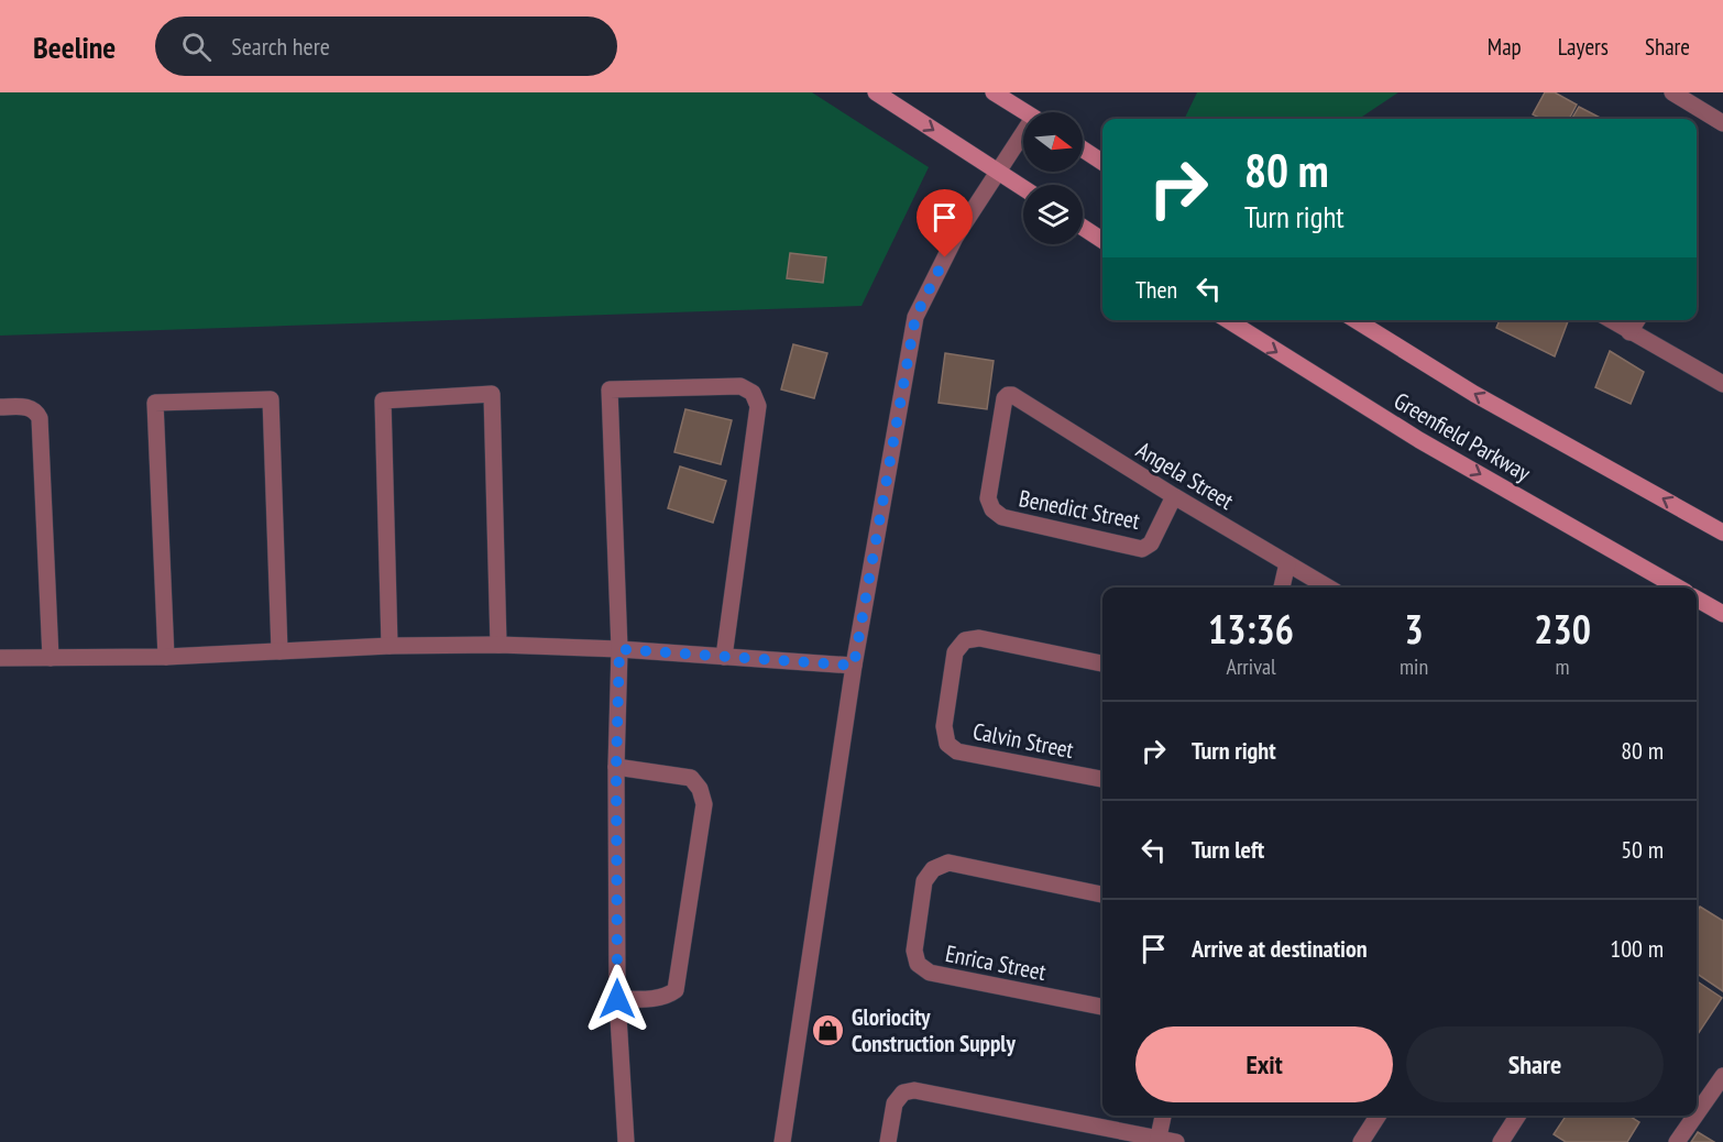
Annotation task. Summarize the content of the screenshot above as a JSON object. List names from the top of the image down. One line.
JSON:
{"streets":{"main road":["Greenfield Parkway"],"street":["Angela Street","Benedict Street","Calvin Street","Enrica Street"]},"crossings":[["Angela Street","Benedict Street"]],"places":{"shop":["Gloriocity Construction Supply"]},"north":"right","page":{"header":"Beeline","search":"Search here","nav":["Map","Layers","Share"],"turn":["80 m","Turn right"],"then":"Then","eta":["13:36","Arrival","3","min","230","m"],"list":[{"name":"Turn right","value":"80 m"},{"name":"Turn left","value":"50 m"},{"name":"Arrive at destination","value":"100 m"}],"buttons":["Exit","Share"]}}
